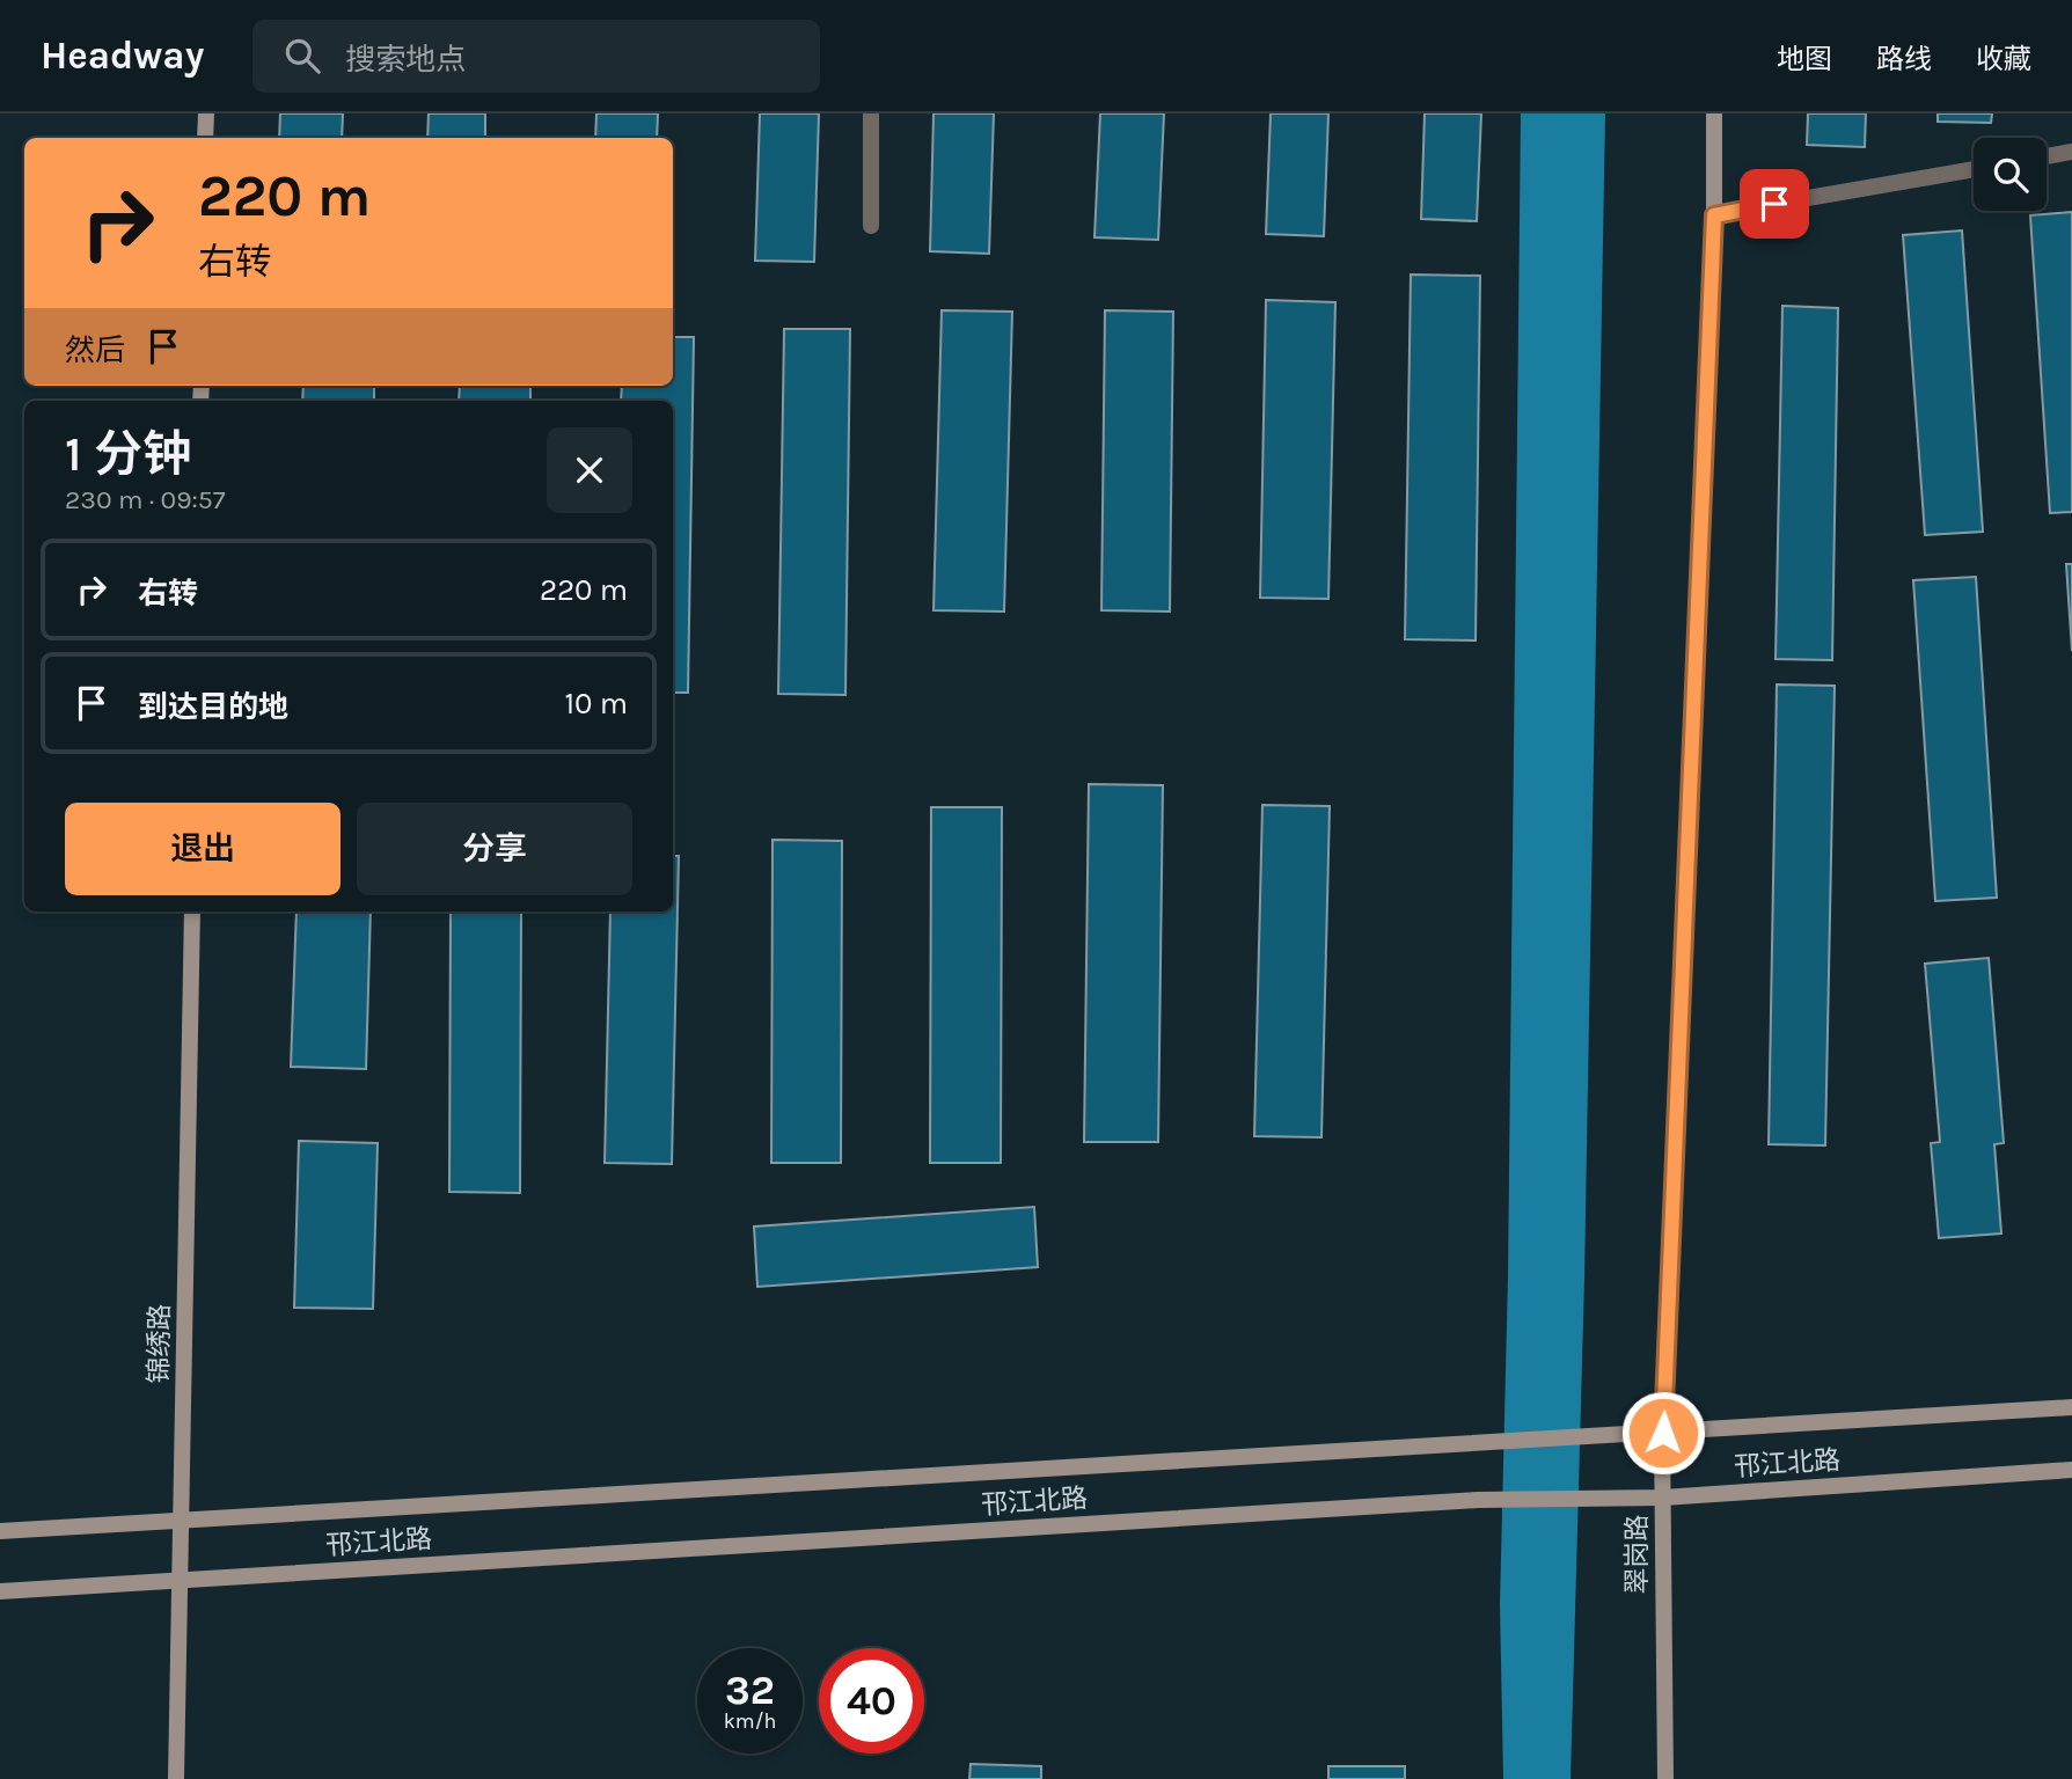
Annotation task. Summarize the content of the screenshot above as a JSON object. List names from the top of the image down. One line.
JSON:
{"streets":{"main road":["锦绣路","邗江北路","翠岗路"]},"crossings":[["锦绣路","邗江北路"],["邗江北路","翠岗路"]],"page":{"header":"Headway","search":"搜索地点","nav":["地图","路线","收藏"],"turn":["220 m","右转"],"then":"然后","heading":["1 分钟","230 m · 09:57"],"list":[{"name":"右转","value":"220 m"},{"name":"到达目的地","value":"10 m"}],"buttons":["退出","分享"],"speed":"32 km/h","limit":"40"}}
